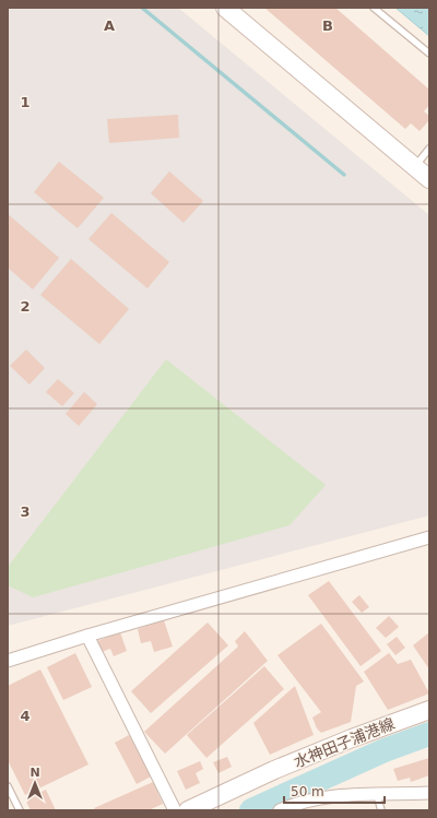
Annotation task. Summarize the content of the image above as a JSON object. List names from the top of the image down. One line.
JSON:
{"streets":{"street":["水神田子浦港線"]},"scale_bar":"50 m","north":"top","grid":{"columns":["A","B"],"rows":["1","2","3","4"]}}
